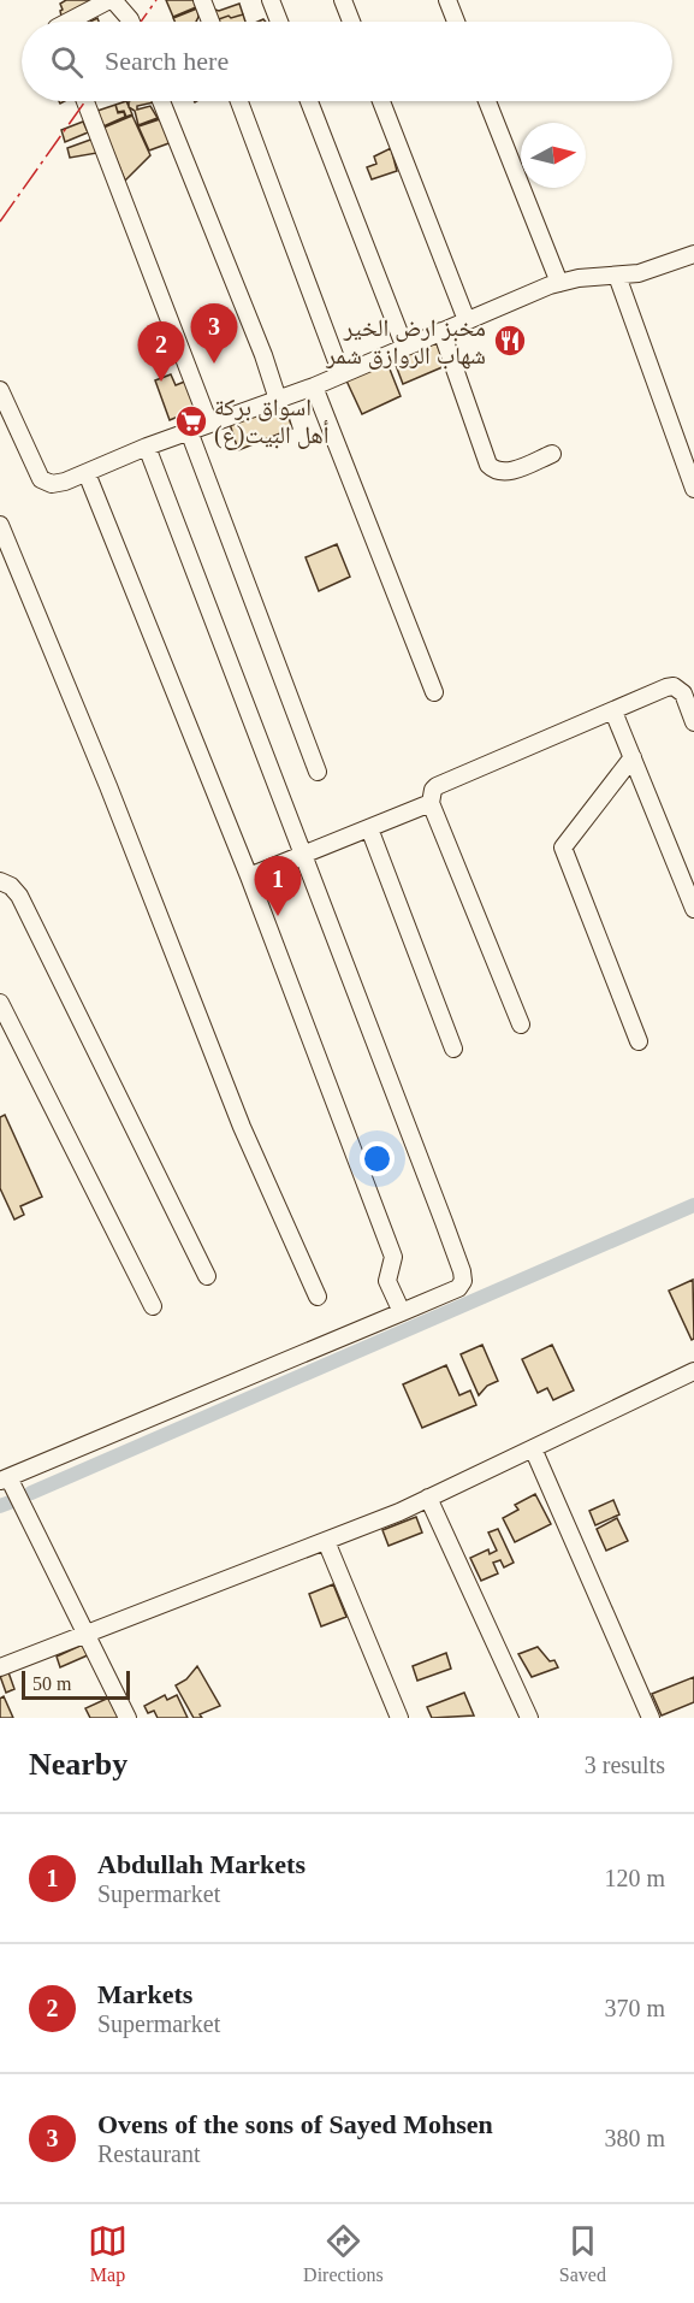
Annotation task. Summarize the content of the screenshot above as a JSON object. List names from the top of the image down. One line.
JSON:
{"places":{"restaurant":["مخبز ارض الخير شهاب الروازق شمر"],"supermarket":["اسواق بركة أهل البيت(ع)"]},"scale_bar":"50 m","north":"right","page":{"search":"Search here","pins":["3","2","1"],"scale":"50 m","heading":["Nearby","3 results"],"list":[{"mark":"1","name":"Abdullah Markets","note":"Supermarket","value":"120 m"},{"mark":"2","name":"Markets","note":"Supermarket","value":"370 m"},{"mark":"3","name":"Ovens of the sons of Sayed Mohsen","note":"Restaurant","value":"380 m"}],"nav":["Map","Directions","Saved"]}}
